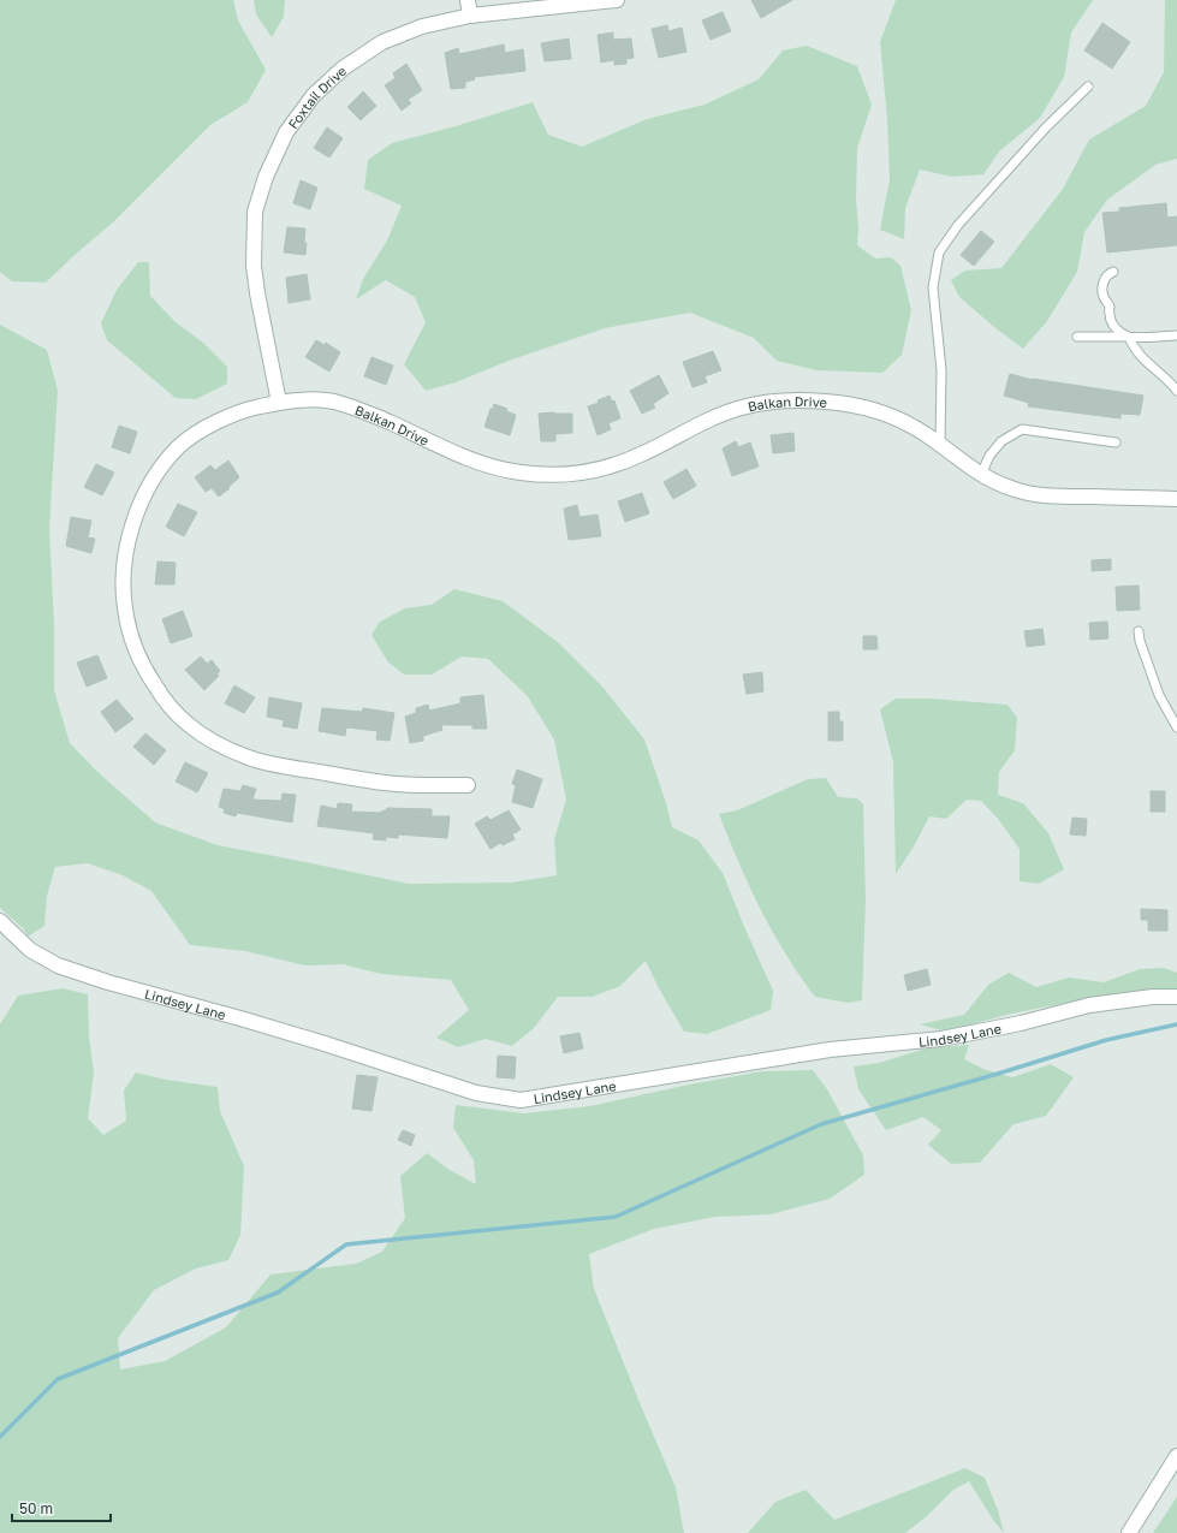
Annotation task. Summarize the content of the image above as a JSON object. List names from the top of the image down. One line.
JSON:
{"streets":{"street":["Foxtail Drive","Balkan Drive","Lindsey Lane"]},"crossings":[["Foxtail Drive","Balkan Drive"]],"scale_bar":"50 m"}
